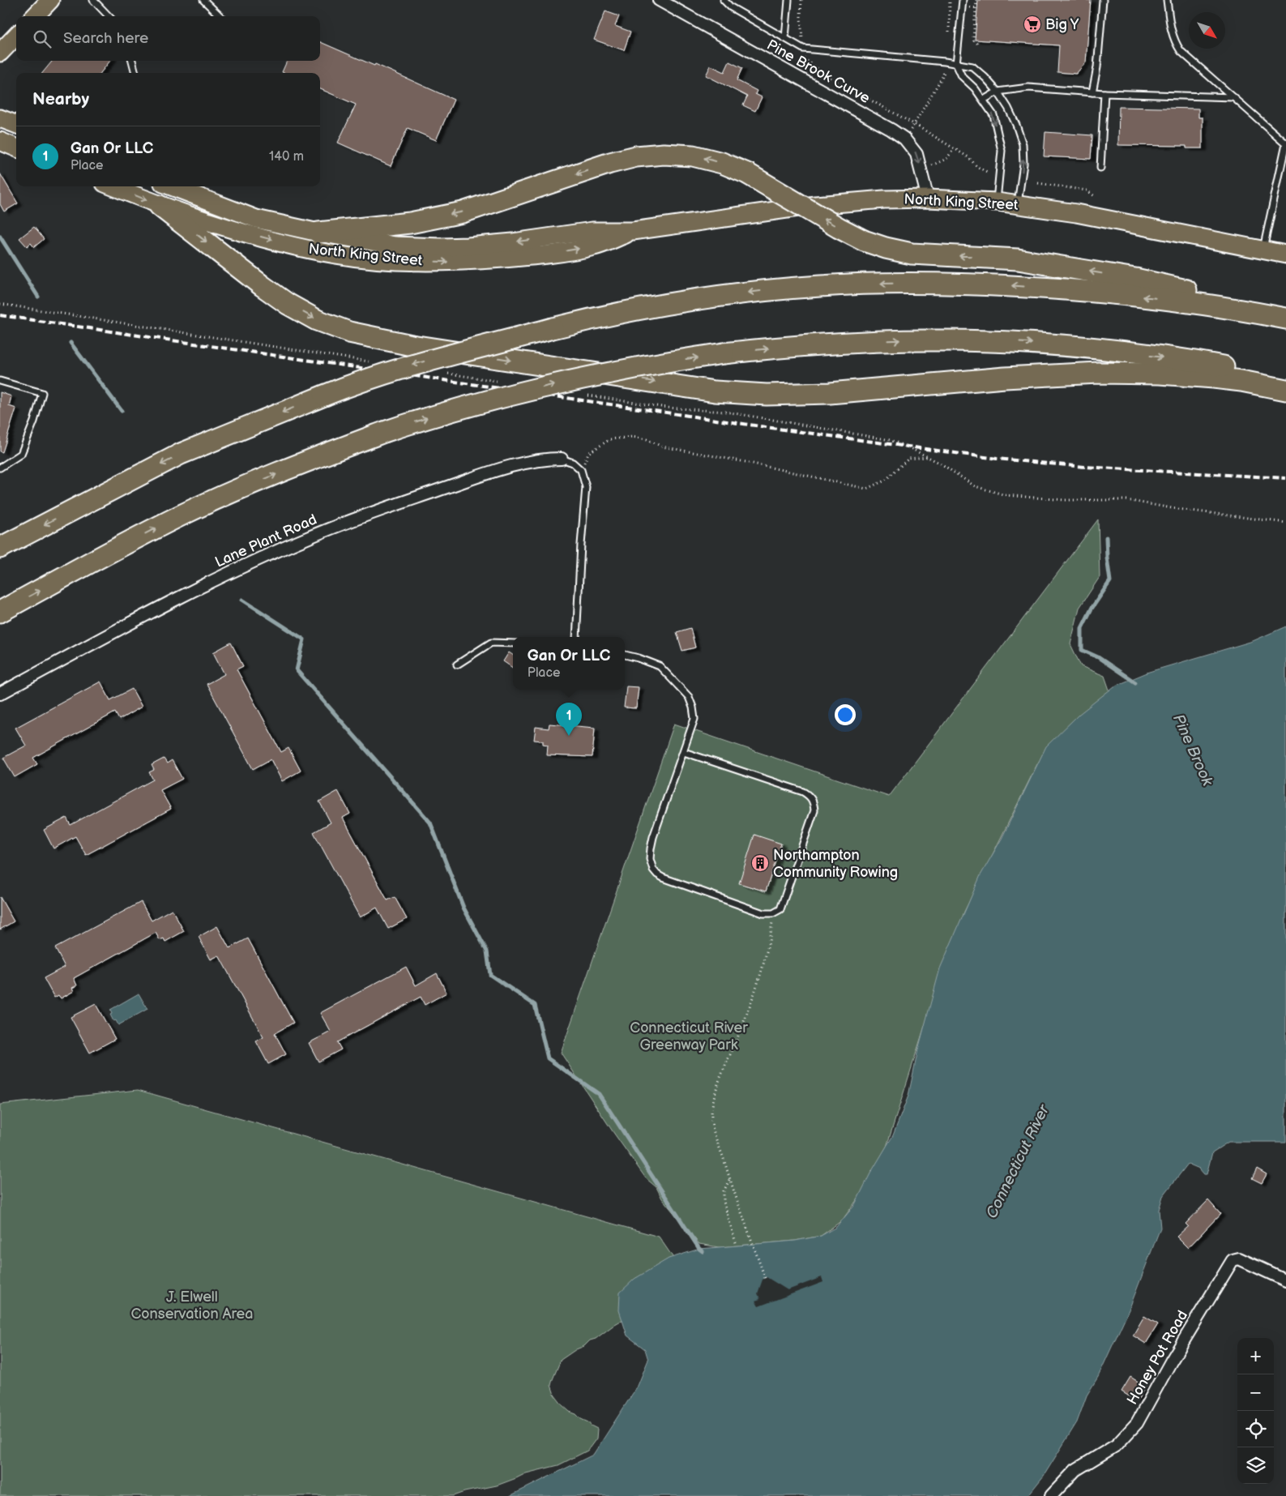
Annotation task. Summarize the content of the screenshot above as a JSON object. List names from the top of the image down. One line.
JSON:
{"streets":{"main road":["North King Street"],"street":["Pine Brook Curve","Lane Plant Road","Honey Pot Road"]},"crossings":[["Pine Brook Curve","North King Street"]],"water":["Pine Brook","Connecticut River"],"parks":["Connecticut River Greenway Park","J. Elwell Conservation Area"],"places":{"supermarket":["Big Y"],"building":["Northampton Community Rowing"]},"north":"bottom right","page":{"search":"Search here","heading":"Nearby","list":[{"mark":"1","name":"Gan Or LLC","note":"Place","value":"140 m"}],"popup":["Gan Or LLC","Place"],"pins":"1","map_buttons":["+","−"]}}
